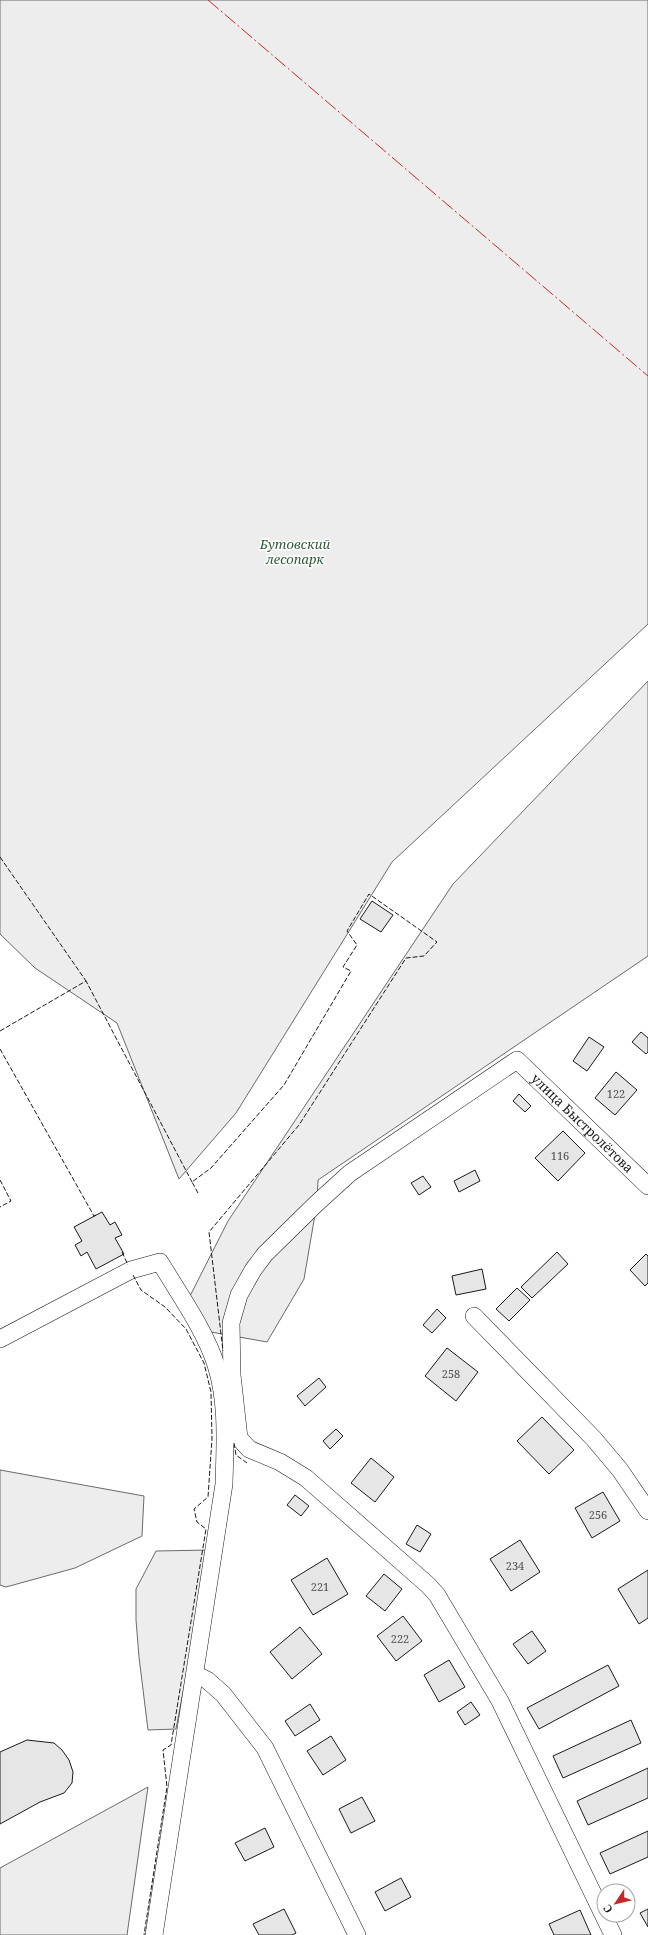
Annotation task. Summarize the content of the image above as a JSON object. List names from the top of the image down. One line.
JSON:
{"streets":{"street":["улица Быстролётова"]},"parks":["Бутовский лесопарк"],"house_numbers":["122","116","258","256","234","221","222"],"north":"bottom left"}
